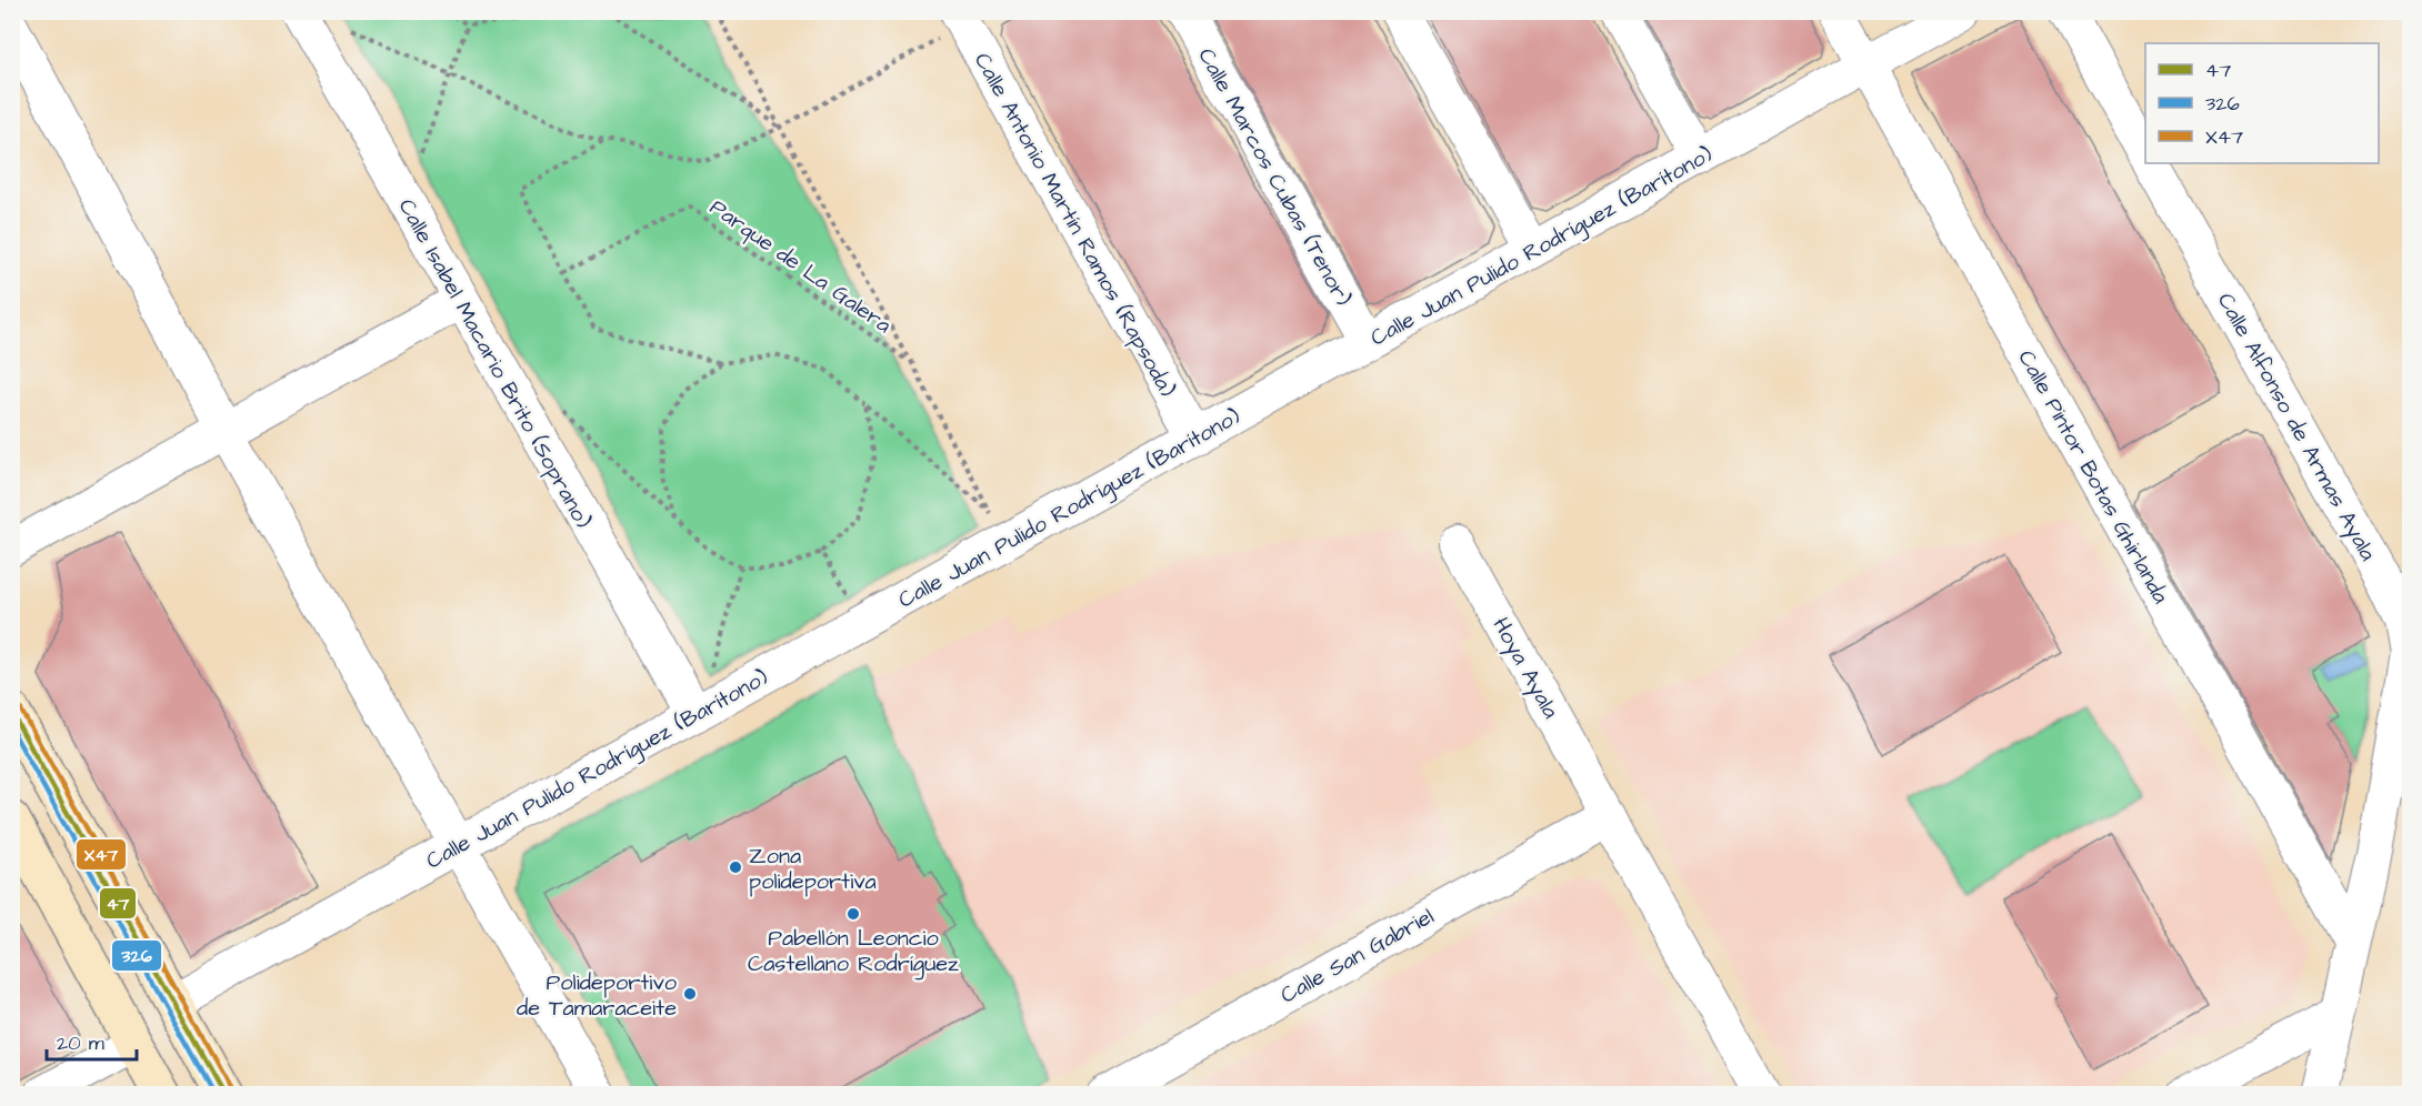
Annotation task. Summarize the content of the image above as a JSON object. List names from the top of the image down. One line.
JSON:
{"streets":{"street":["Calle Marcos Cubas (Tenor)","Calle Antonio Martín Ramos (Rapsoda)","Calle Juan Pulido Rodríguez (Barítono)","Calle Isabel Macario Brito (Soprano)","Calle Alfonso de Armas Ayala","Calle Pintor Botas Ghirlanda","Hoya Ayala","Calle San Gabriel"],"path":["Parque de La Galera"]},"crossings":[["Calle Marcos Cubas (Tenor)","Calle Juan Pulido Rodríguez (Barítono)"],["Calle Antonio Martín Ramos (Rapsoda)","Calle Juan Pulido Rodríguez (Barítono)"],["Calle Juan Pulido Rodríguez (Barítono)","Parque de La Galera"],["Calle Juan Pulido Rodríguez (Barítono)","Calle Isabel Macario Brito (Soprano)"],["Calle Juan Pulido Rodríguez (Barítono)","Calle Pintor Botas Ghirlanda"],["Calle Alfonso de Armas Ayala","Calle Pintor Botas Ghirlanda"],["Hoya Ayala","Calle San Gabriel"]],"places":["Zona polideportiva","Pabellón Leoncio Castellano Rodríguez","Polideportivo de Tamaraceite"],"lines":["transit line X47","transit line 47","transit line 326"],"legend":["47","326","X47"],"scale_bar":"20 m"}
